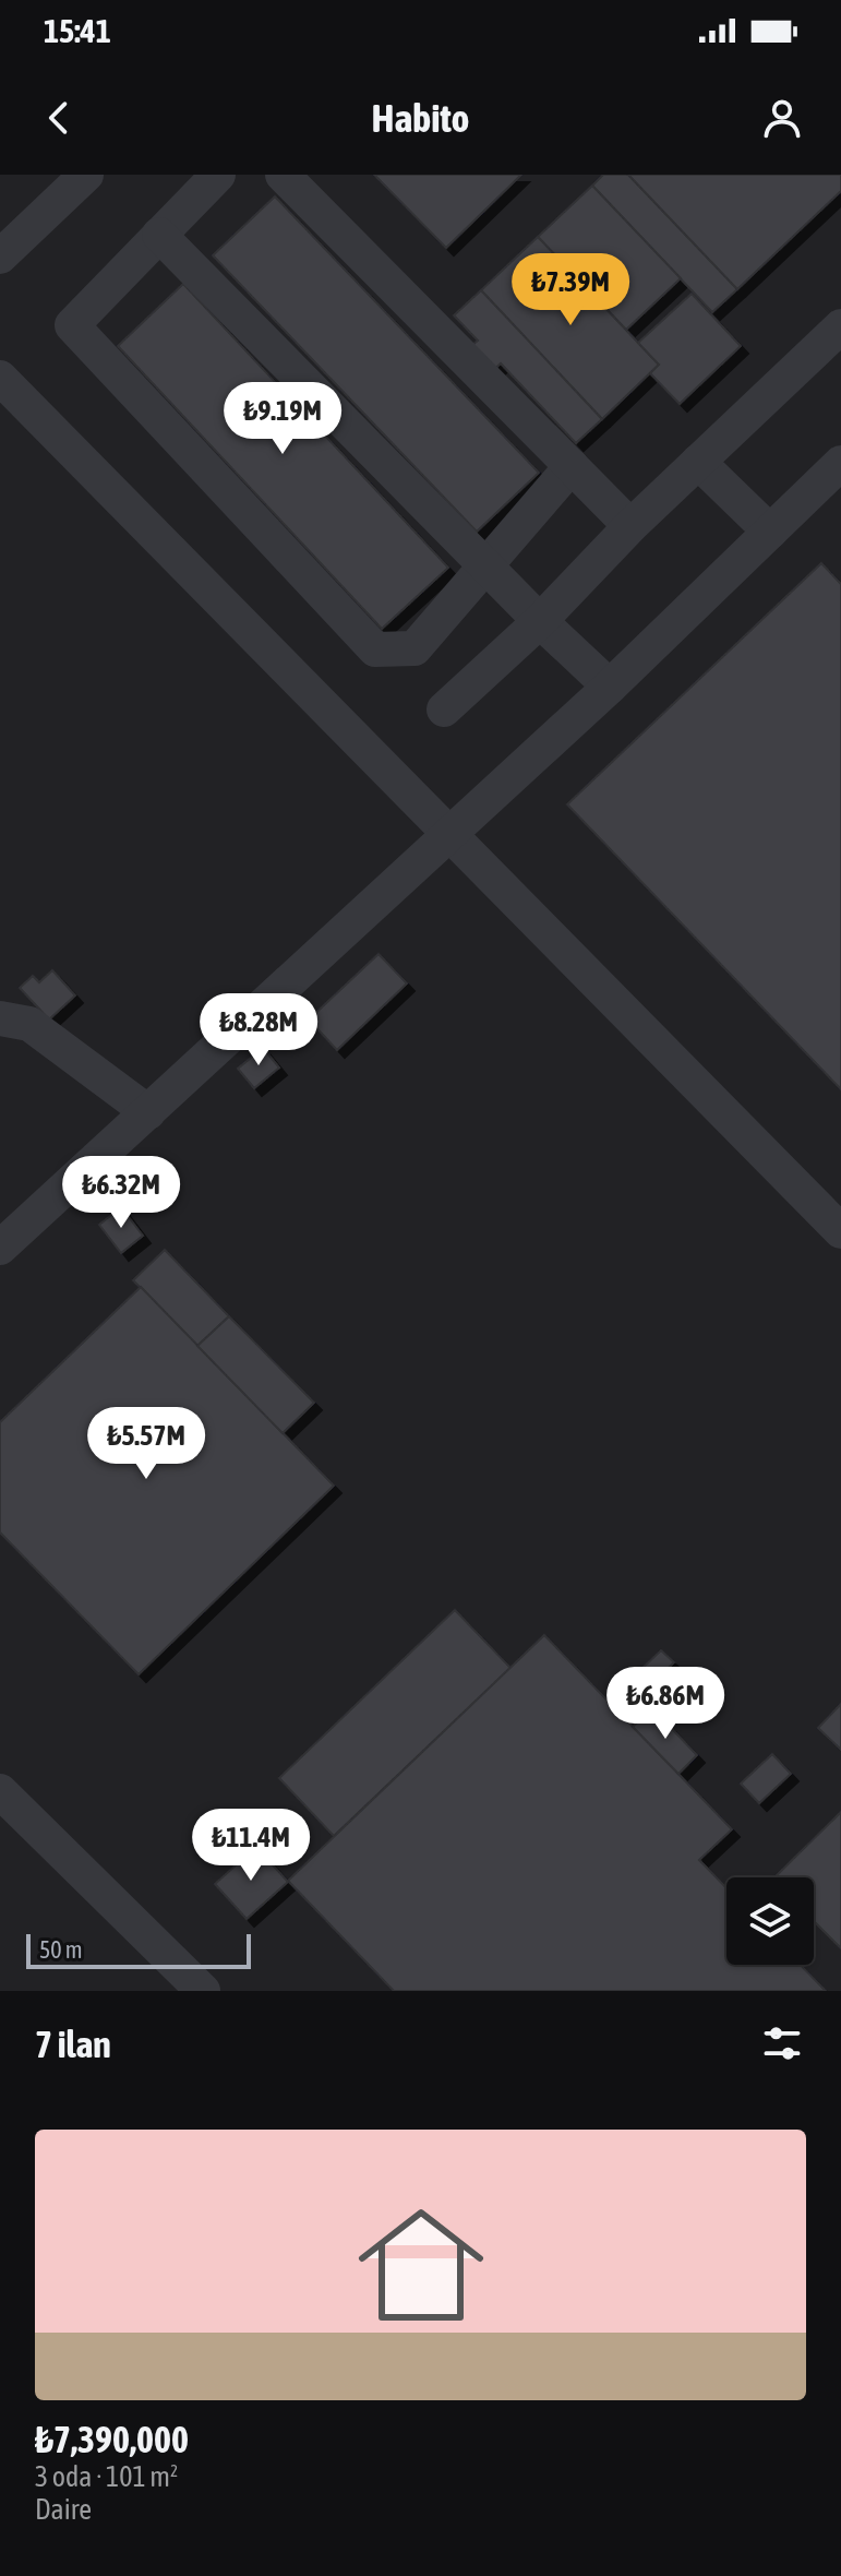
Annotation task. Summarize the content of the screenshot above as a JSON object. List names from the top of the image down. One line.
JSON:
{"scale_bar":"50 m","page":{"status":"15:41","header":"Habito","price":["₺7.39M","₺9.19M","₺8.28M","₺6.32M","₺5.57M","₺6.86M","₺11.4M"],"scale":"50 m","heading":"7 ilan","list":[{"name":"₺7,390,000","note":"3 oda · 101 m² · Daire"}]}}
